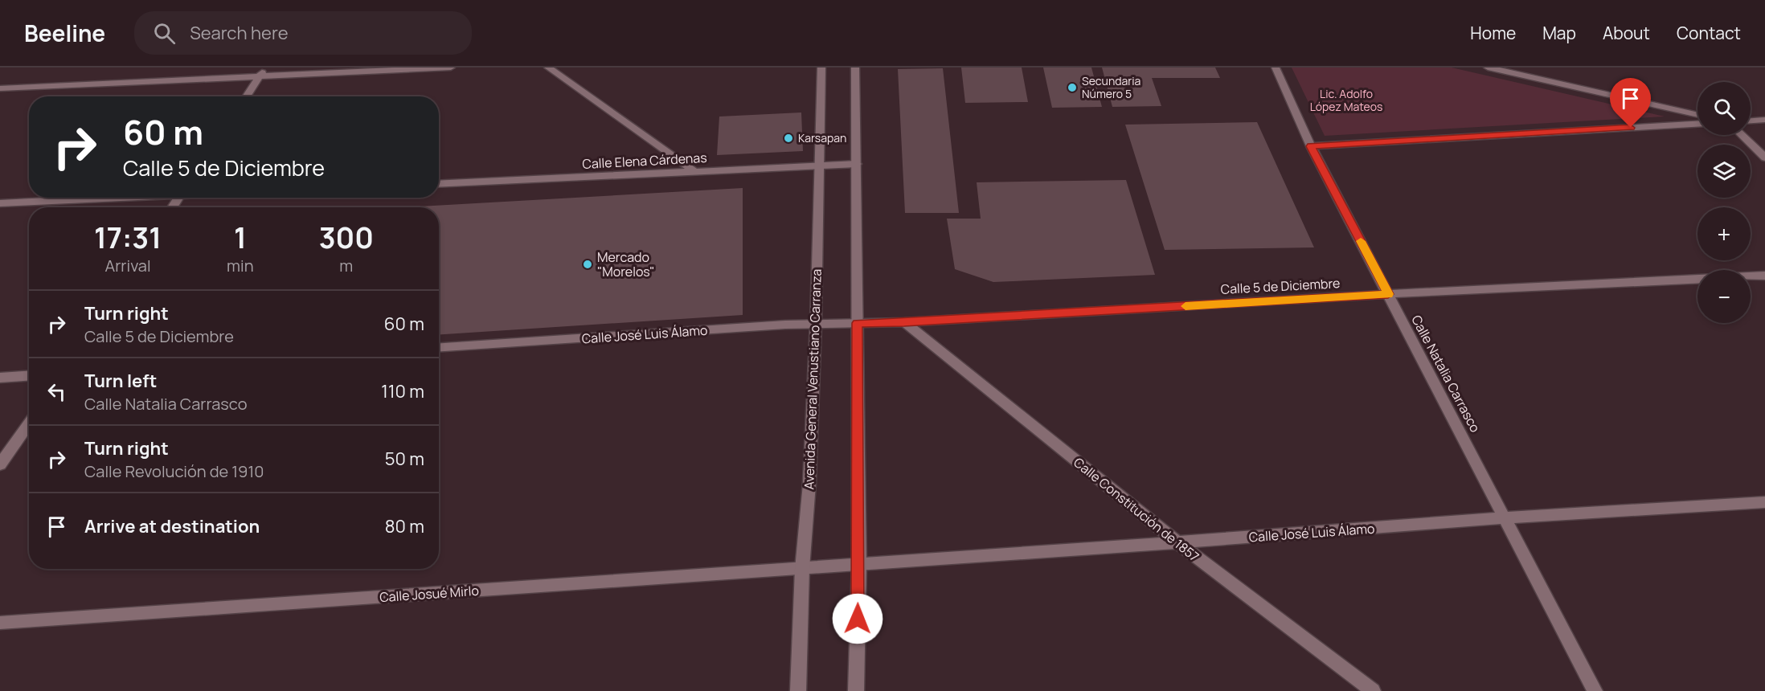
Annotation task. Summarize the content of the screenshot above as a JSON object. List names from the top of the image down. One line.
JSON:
{"streets":{"street":["Calle Elena Cárdenas","Calle 5 de Diciembre","Calle José Luis Álamo","Calle Natalia Carrasco","Avenida General Venustiano Carranza","Calle Constitución de 1857","Calle Josué Mirlo"]},"crossings":[["Calle Elena Cárdenas","Avenida General Venustiano Carranza"],["Calle 5 de Diciembre","Calle José Luis Álamo"],["Calle 5 de Diciembre","Calle Natalia Carrasco"],["Calle 5 de Diciembre","Calle Constitución de 1857"],["Calle José Luis Álamo","Calle Natalia Carrasco"],["Calle José Luis Álamo","Avenida General Venustiano Carranza"],["Calle José Luis Álamo","Calle Constitución de 1857"],["Calle José Luis Álamo","Calle Josué Mirlo"],["Avenida General Venustiano Carranza","Calle Josué Mirlo"]],"parks":["Lic. Adolfo López Mateos"],"places":["Secundaria Número 5","Karsapan","Mercado \"Morelos\""],"page":{"header":"Beeline","search":"Search here","nav":["Home","Map","About","Contact"],"map_buttons":["+","−"],"turn":["60 m","Calle 5 de Diciembre"],"eta":["17:31","Arrival","1","min","300","m"],"list":[{"name":"Turn right","note":"Calle 5 de Diciembre","value":"60 m"},{"name":"Turn left","note":"Calle Natalia Carrasco","value":"110 m"},{"name":"Turn right","note":"Calle Revolución de 1910","value":"50 m"},{"name":"Arrive at destination","value":"80 m"}]}}
